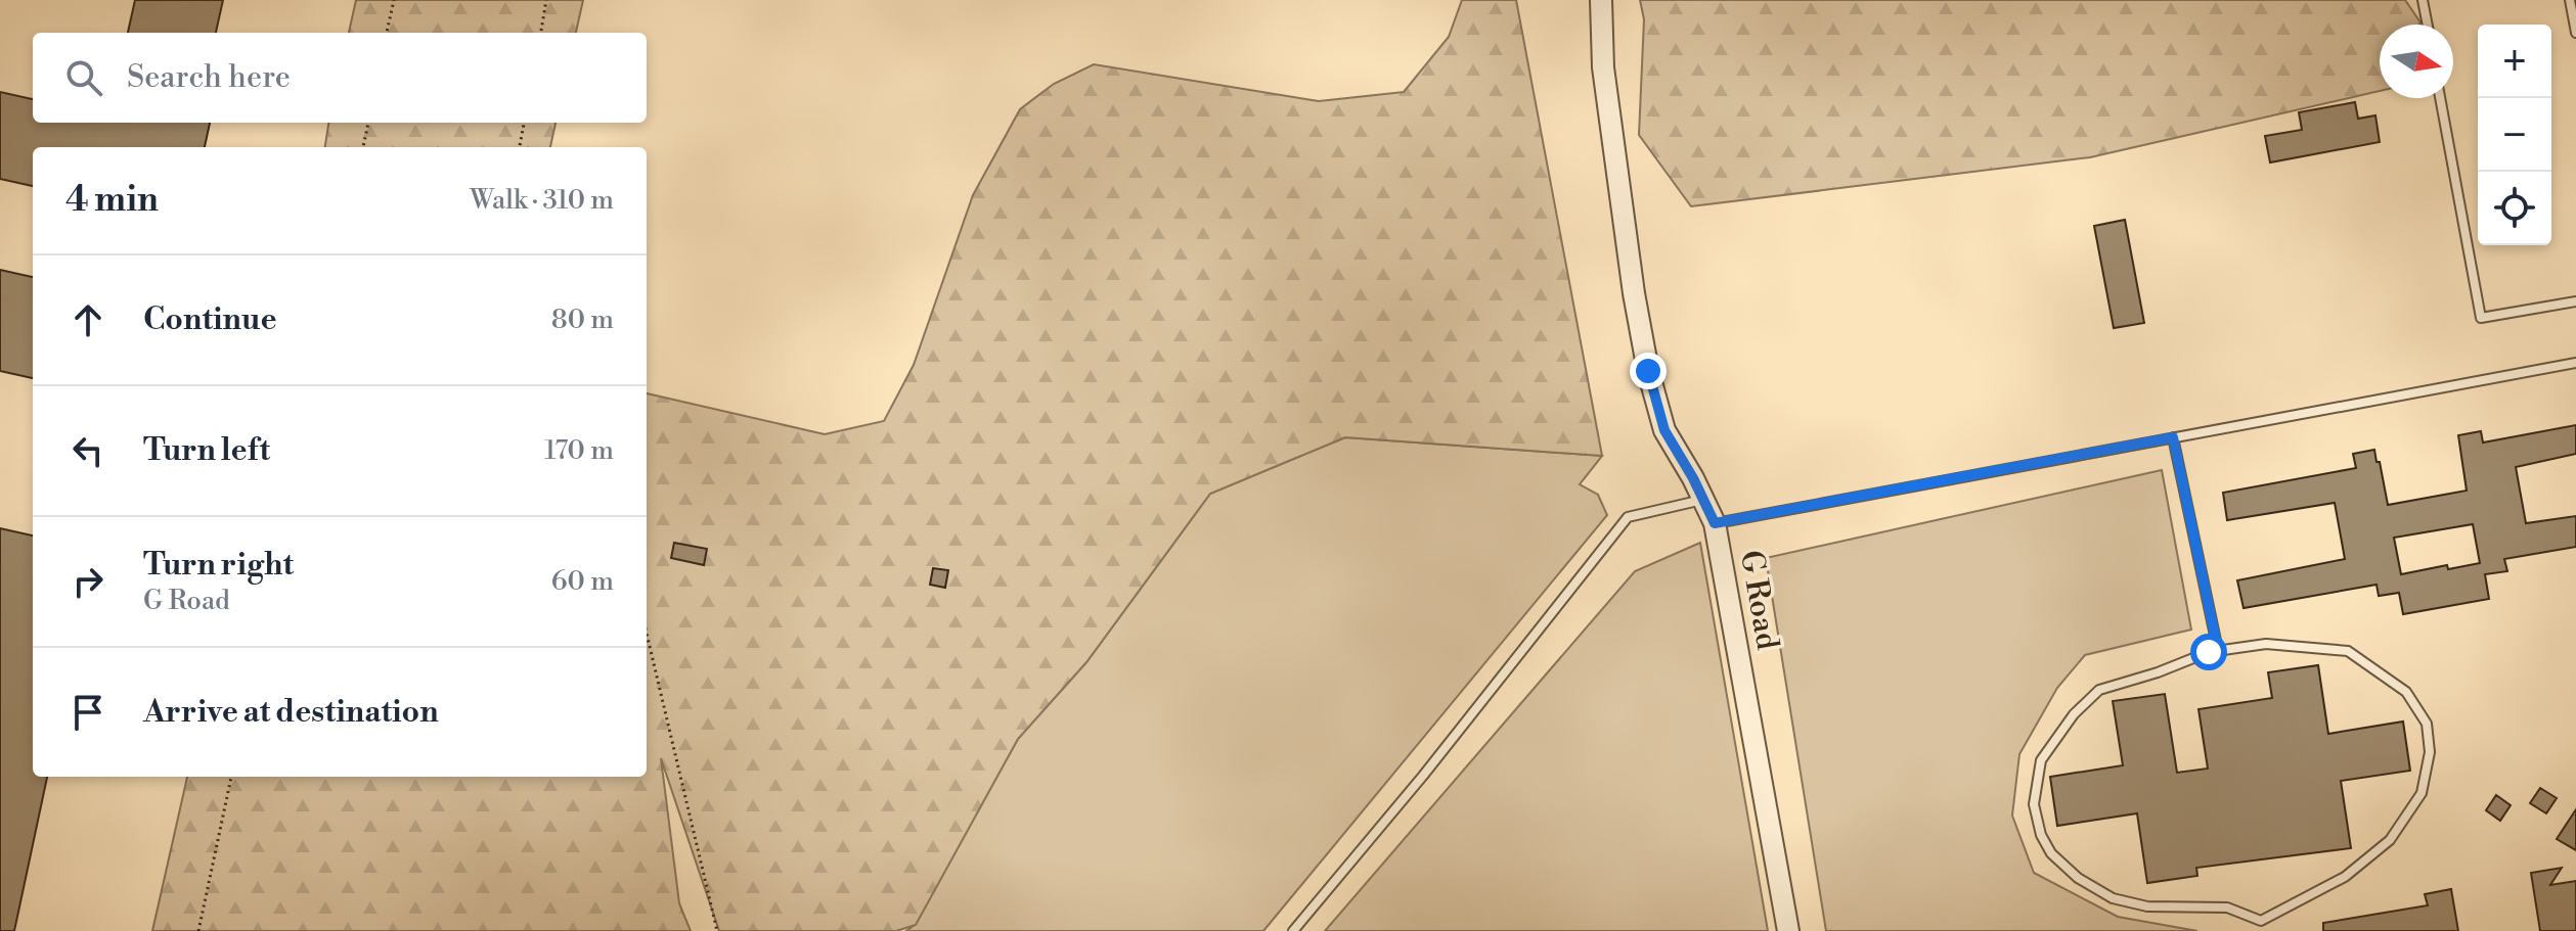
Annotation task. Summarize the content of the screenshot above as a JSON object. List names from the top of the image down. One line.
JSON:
{"streets":{"street":["G Road"]},"north":"right","page":{"map_buttons":["+","−"],"search":"Search here","heading":["4 min","Walk · 310 m"],"list":[["Continue","80 m"],["Turn left","170 m"],["Turn right","G Road","60 m"],"Arrive at destination"]}}
